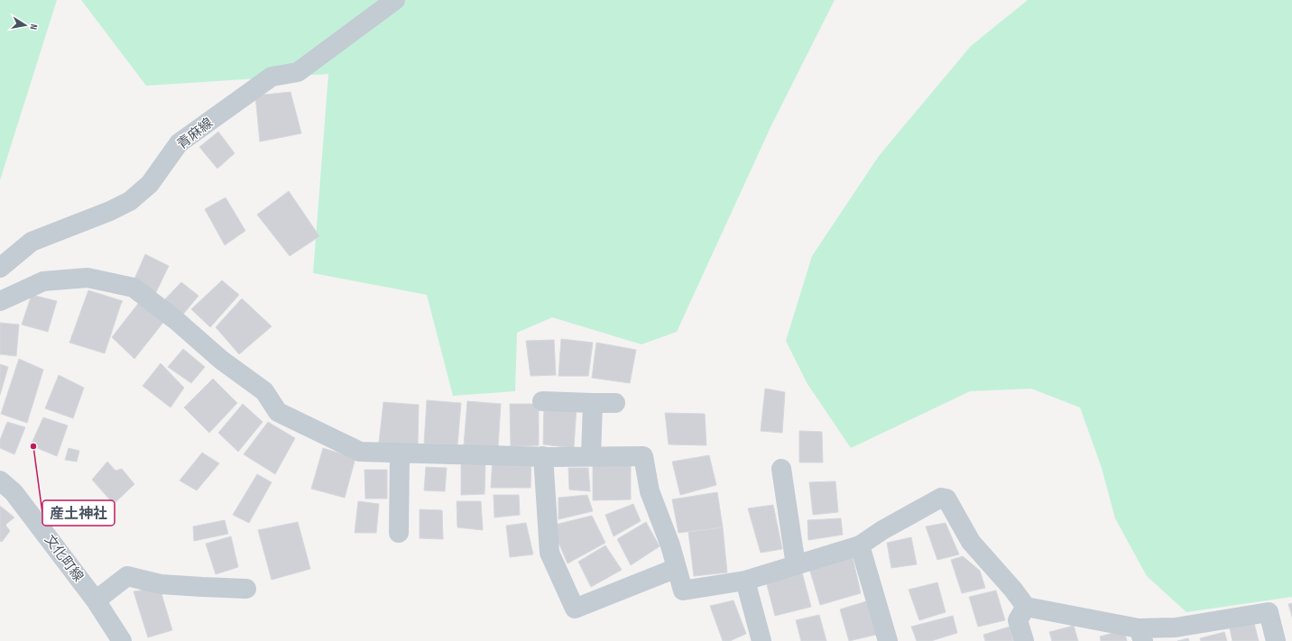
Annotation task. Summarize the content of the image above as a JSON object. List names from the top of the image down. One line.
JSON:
{"streets":{"street":["青麻線","文化町線"]},"places":["産土神社"],"north":"right"}
